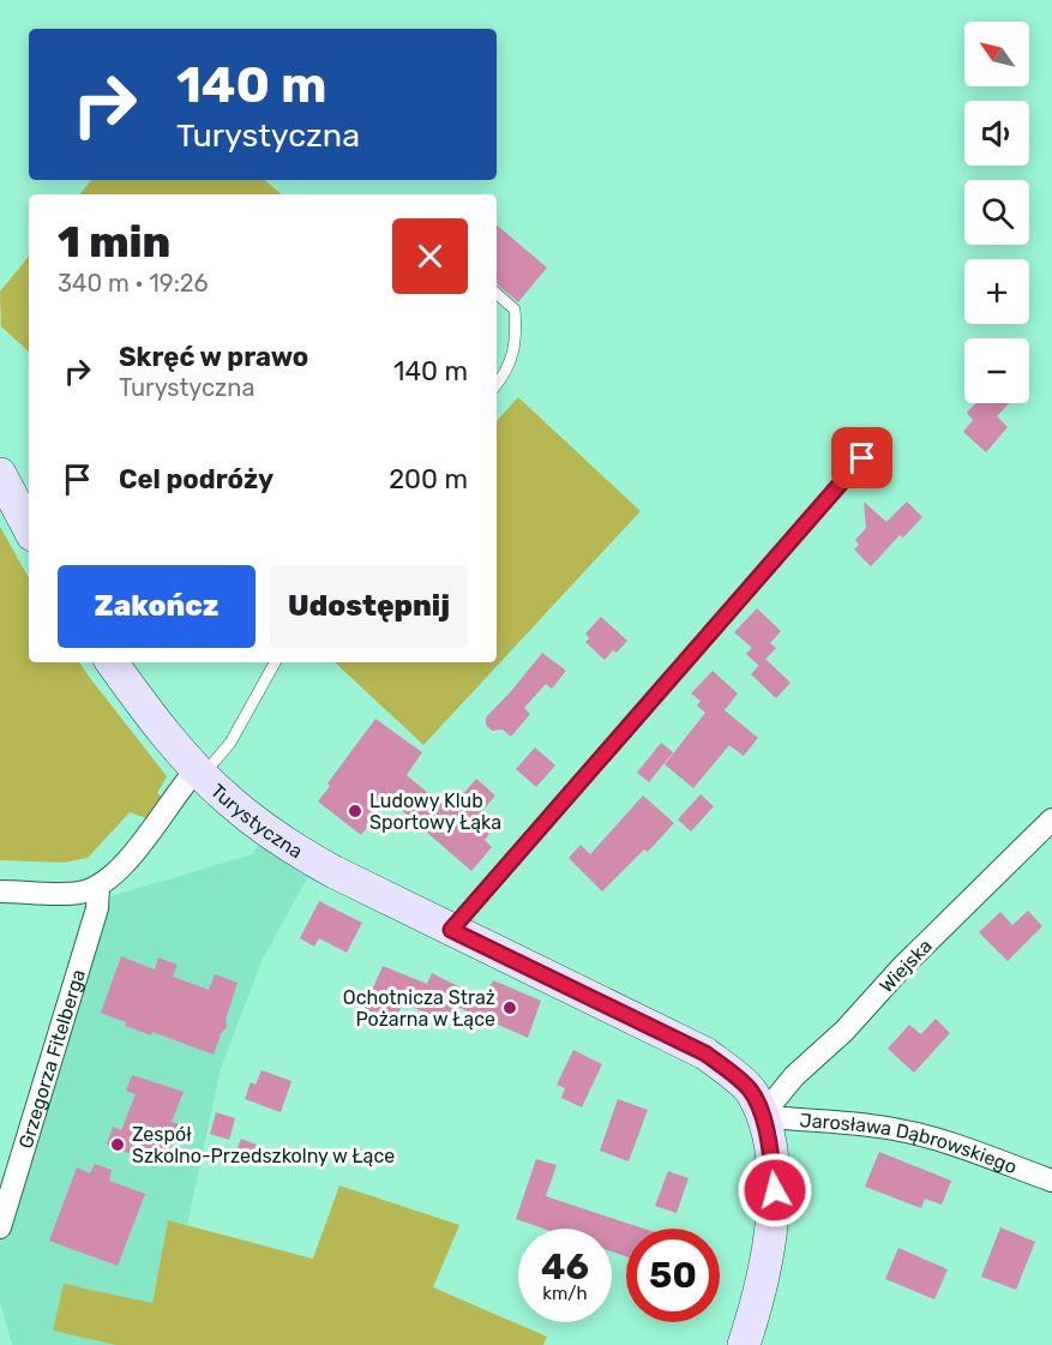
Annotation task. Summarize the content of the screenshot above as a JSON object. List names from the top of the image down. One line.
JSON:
{"streets":{"main road":["Turystyczna"],"street":["Wiejska","Grzegorza Fitelberga","Jarosława Dąbrowskiego"]},"crossings":[["Turystyczna","Wiejska"],["Turystyczna","Jarosława Dąbrowskiego"],["Wiejska","Jarosława Dąbrowskiego"]],"places":["Ludowy Klub Sportowy Łąka","Ochotnicza Straż Pożarna w Łące","Zespół Szkolno-Przedszkolny w Łące"],"north":"top left","page":{"map_buttons":["+","−"],"turn":["140 m","Turystyczna"],"heading":["1 min","340 m · 19:26"],"list":[{"name":"Skręć w prawo","note":"Turystyczna","value":"140 m"},{"name":"Cel podróży","value":"200 m"}],"buttons":["Zakończ","Udostępnij"],"speed":"46 km/h","limit":"50"}}
